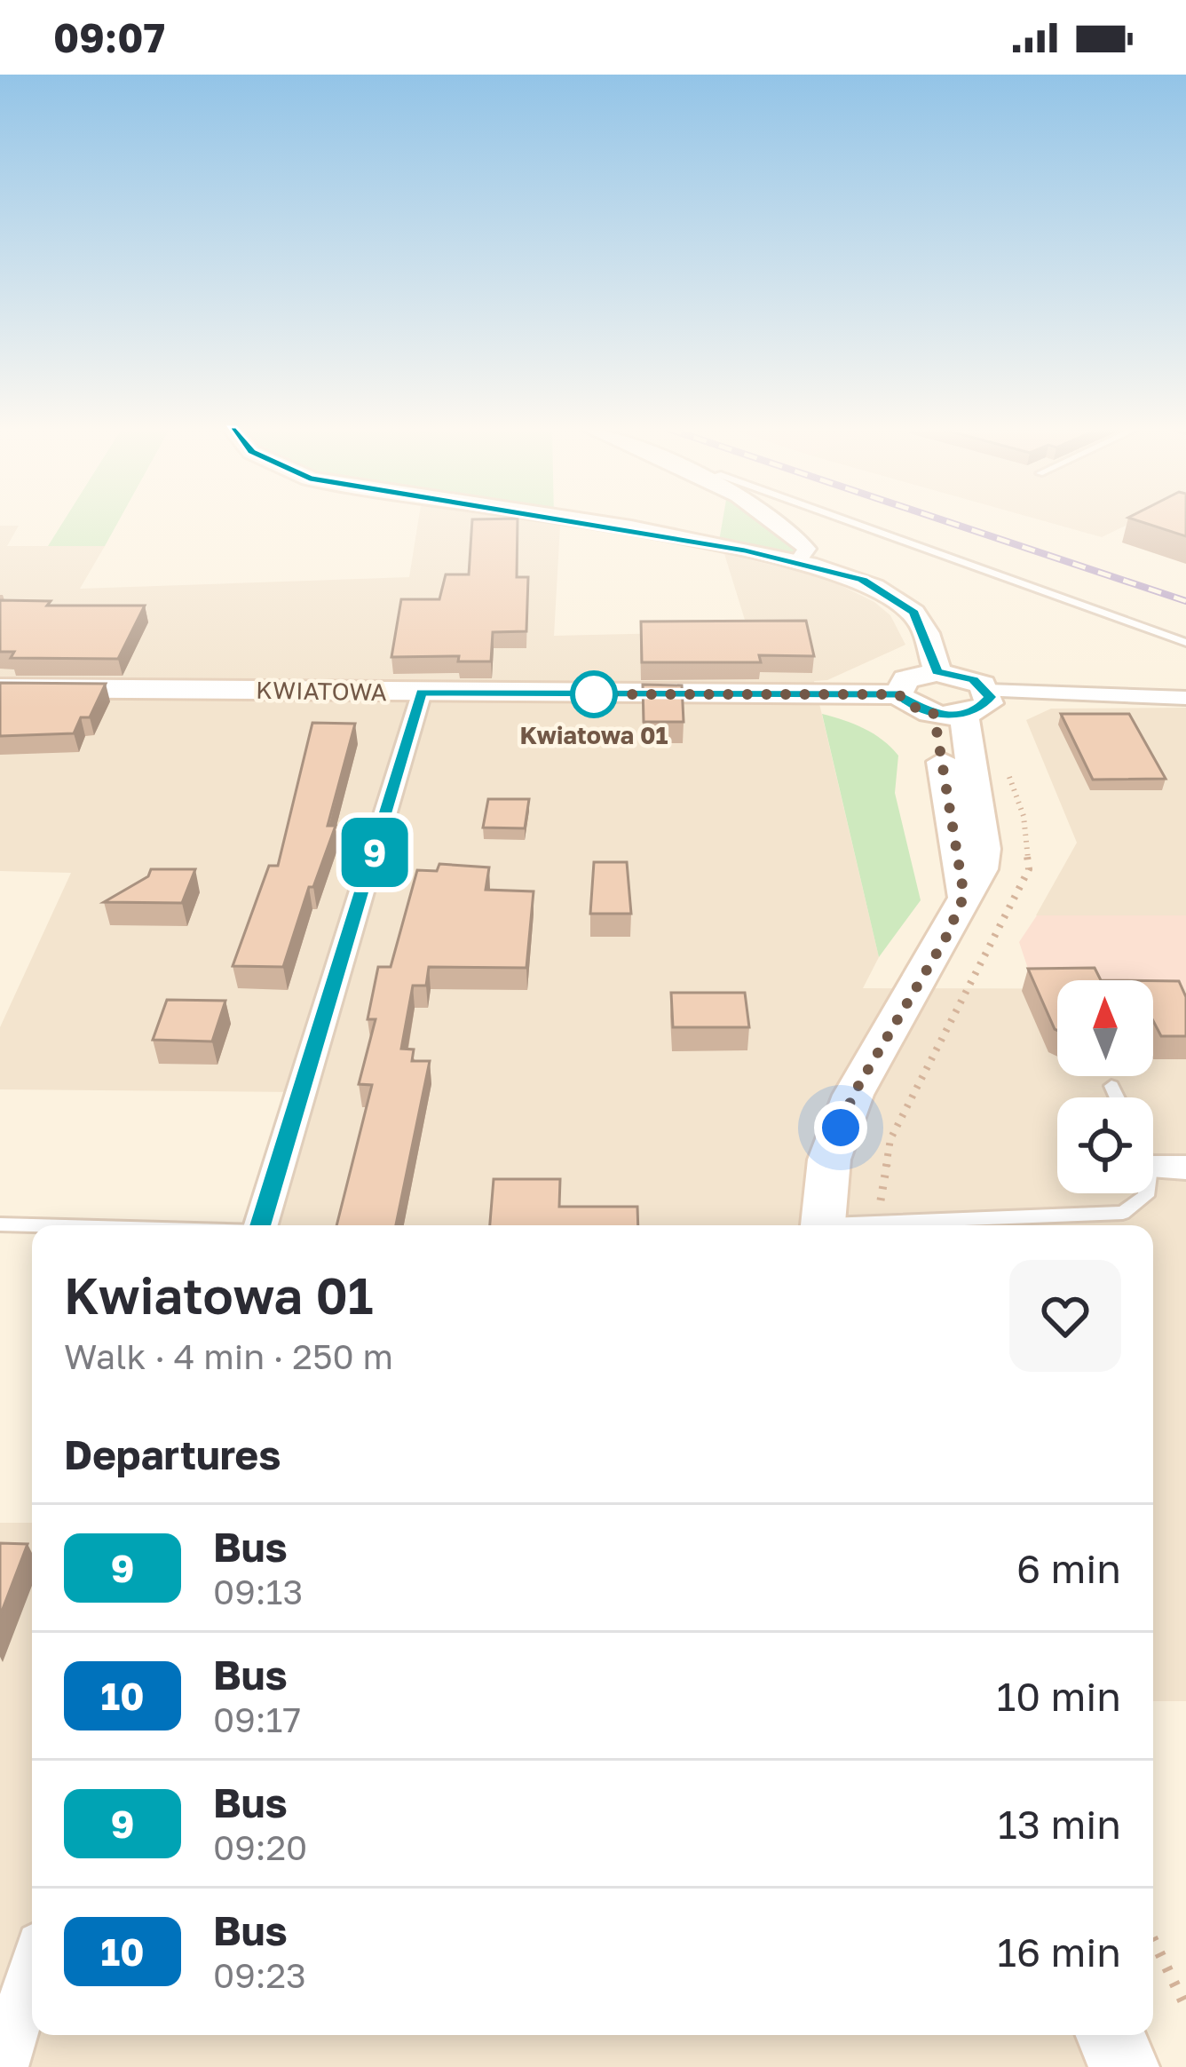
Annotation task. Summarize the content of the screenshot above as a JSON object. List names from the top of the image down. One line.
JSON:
{"streets":{"main road":["KWIATOWA"]},"places":["Kwiatowa 01"],"lines":["bus line 9"],"north":"top","page":{"status":"09:07","on_map":"9","heading":[["Kwiatowa 01","Walk · 4 min · 250 m"],"Departures"],"list":[{"mark":"9","name":"Bus","note":"09:13","value":"6 min"},{"mark":"10","name":"Bus","note":"09:17","value":"10 min"},{"mark":"9","name":"Bus","note":"09:20","value":"13 min"},{"mark":"10","name":"Bus","note":"09:23","value":"16 min"}]}}
